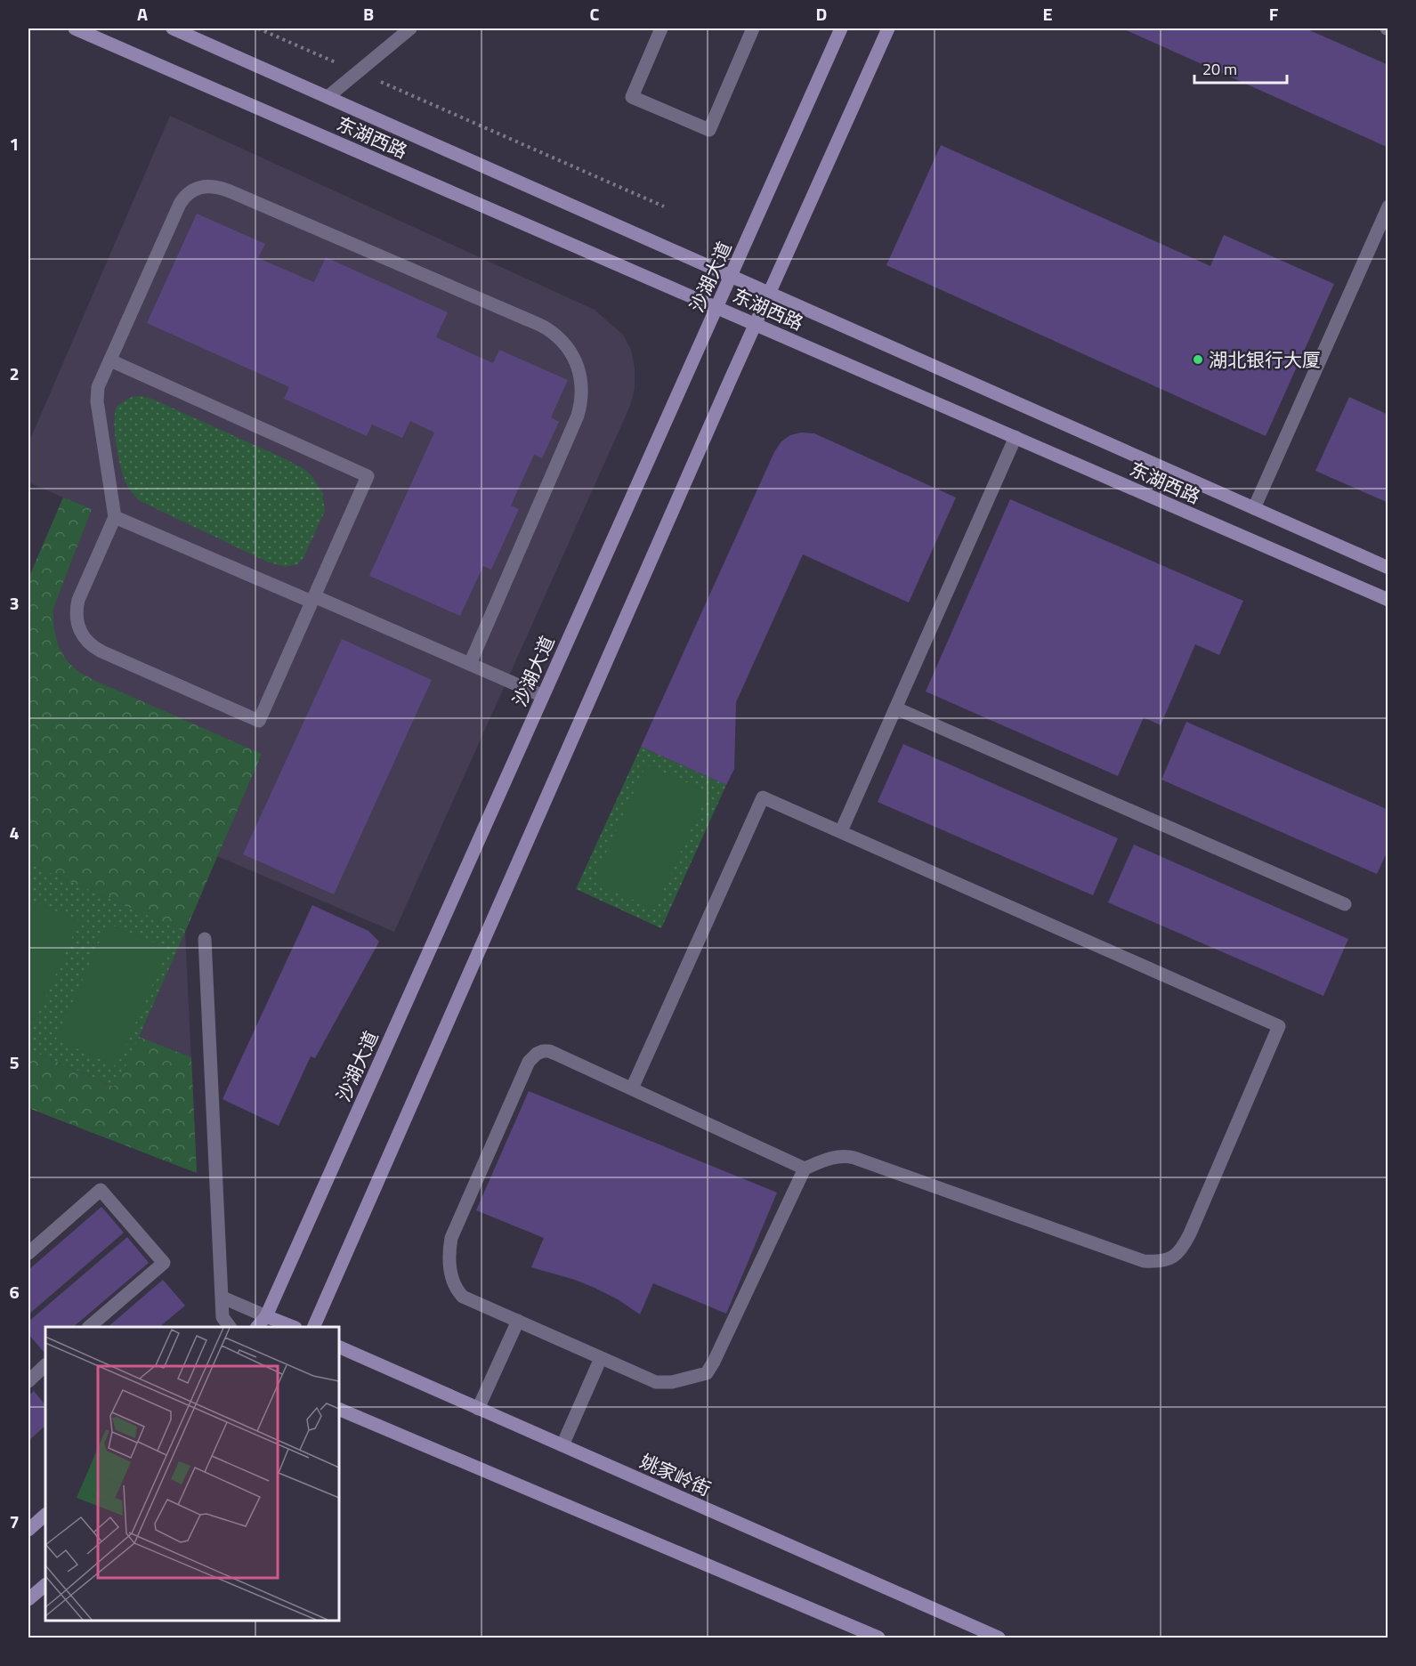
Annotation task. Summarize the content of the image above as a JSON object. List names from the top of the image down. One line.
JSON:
{"streets":{"street":["东湖西路","沙湖大道","姚家岭街"]},"crossings":[["东湖西路","沙湖大道"]],"places":["湖北银行大厦"],"scale_bar":"20 m","grid":{"columns":["A","B","C","D","E","F"],"rows":["1","2","3","4","5","6","7"]}}
